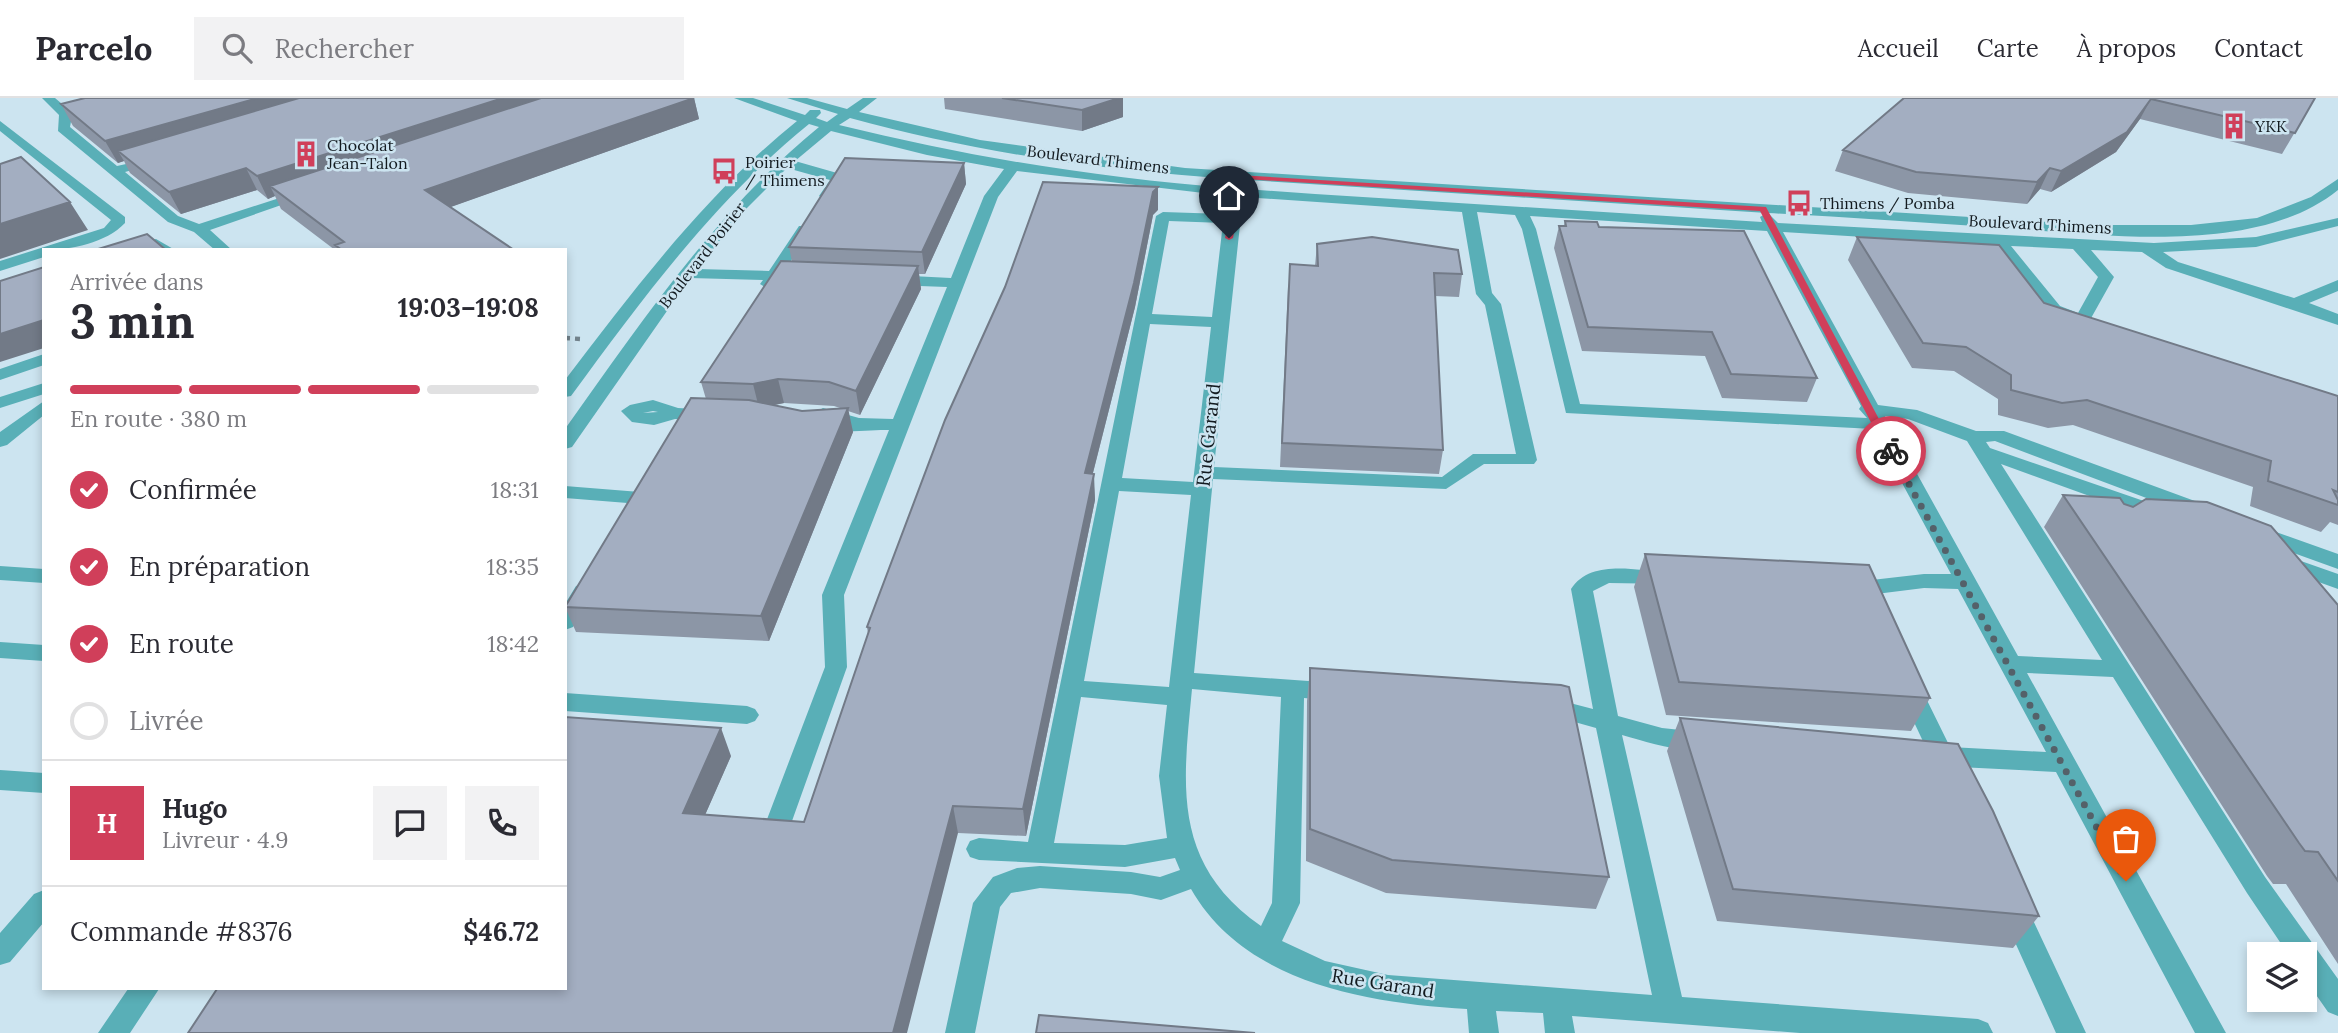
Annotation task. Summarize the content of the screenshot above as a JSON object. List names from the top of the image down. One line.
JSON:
{"streets":{"street":["Boulevard Thimens","Boulevard Poirier","Rue Garand"]},"crossings":[["Boulevard Thimens","Boulevard Poirier"],["Boulevard Thimens","Rue Garand"]],"places":{"building":["YKK","Chocolat Jean-Talon"],"bus stop":["Poirier / Thimens","Thimens / Pomba"]},"page":{"header":"Parcelo","search":"Rechercher","nav":["Accueil","Carte","À propos","Contact"],"heading":["3 min","Arrivée dans","19:03–19:08"],"panel":["Hugo","Livreur · 4.9","Commande #8376","$46.72"],"bar":"En route · 380 m","list":[["Confirmée","18:31"],["En préparation","18:35"],["En route","18:42"],"Livrée"],"round":"H"}}
